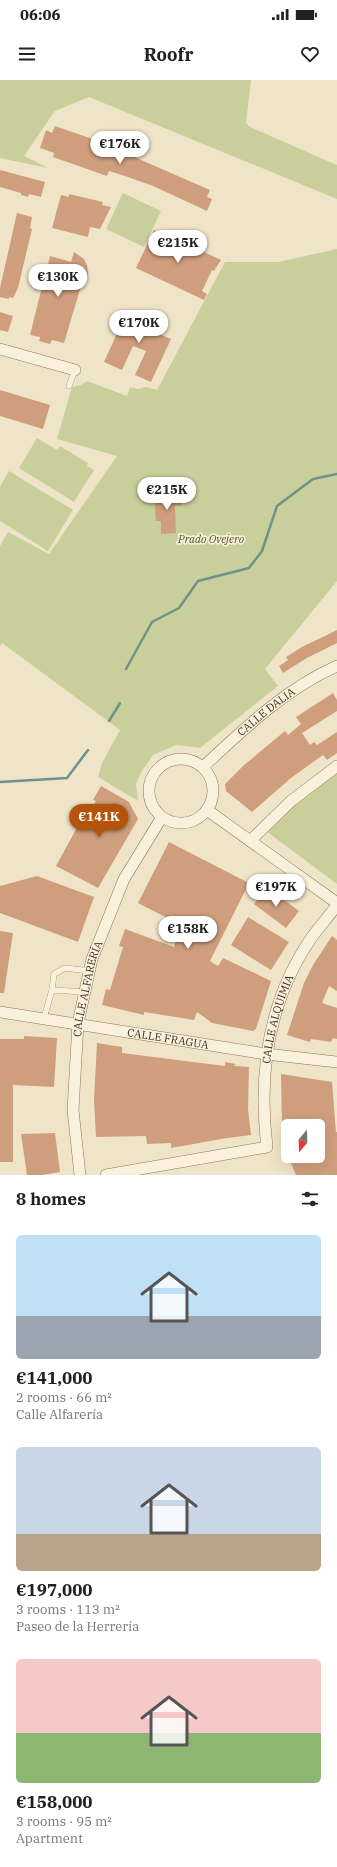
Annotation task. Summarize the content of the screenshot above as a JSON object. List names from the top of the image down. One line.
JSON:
{"streets":{"street":["CALLE DALIA","CALLE ALFARERÍA","CALLE ALQUIMIA","CALLE FRAGUA"]},"crossings":[["CALLE DALIA","CALLE ALFARERÍA"],["CALLE ALFARERÍA","CALLE FRAGUA"],["CALLE ALQUIMIA","CALLE FRAGUA"]],"parks":["Prado Ovejero"],"north":"bottom","page":{"status":"06:06","header":"Roofr","price":["€176K","€215K","€130K","€170K","€215K","€141K","€197K","€158K"],"heading":"8 homes","list":[{"name":"€141,000","note":"2 rooms · 66 m² · Calle Alfarería"},{"name":"€197,000","note":"3 rooms · 113 m² · Paseo de la Herrería"},{"name":"€158,000","note":"3 rooms · 95 m² · Apartment"}]}}
